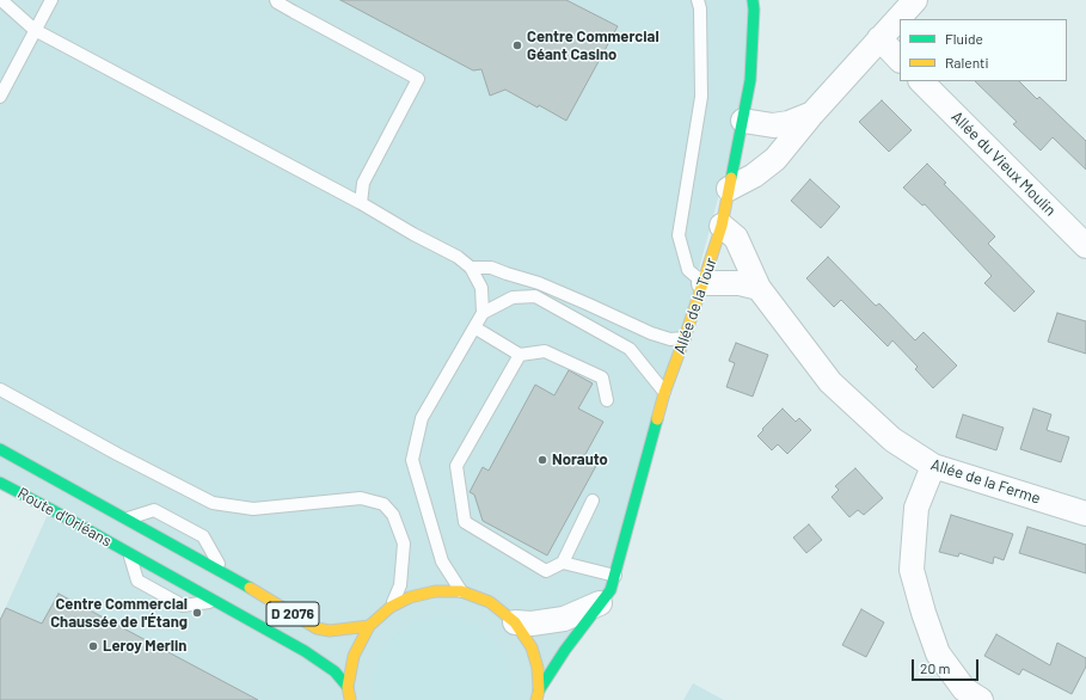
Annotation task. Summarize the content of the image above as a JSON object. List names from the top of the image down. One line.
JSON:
{"streets":{"main road":["Allée de la Tour","Route d'Orléans","D 2076"],"street":["Allée du Vieux Moulin","Allée de la Ferme"]},"crossings":[["Allée de la Tour","Allée de la Ferme"]],"places":["Centre Commercial Géant Casino","Norauto","Centre Commercial Chaussée de l'Étang","Leroy Merlin"],"legend":["Fluide","Ralenti"],"scale_bar":"20 m"}
